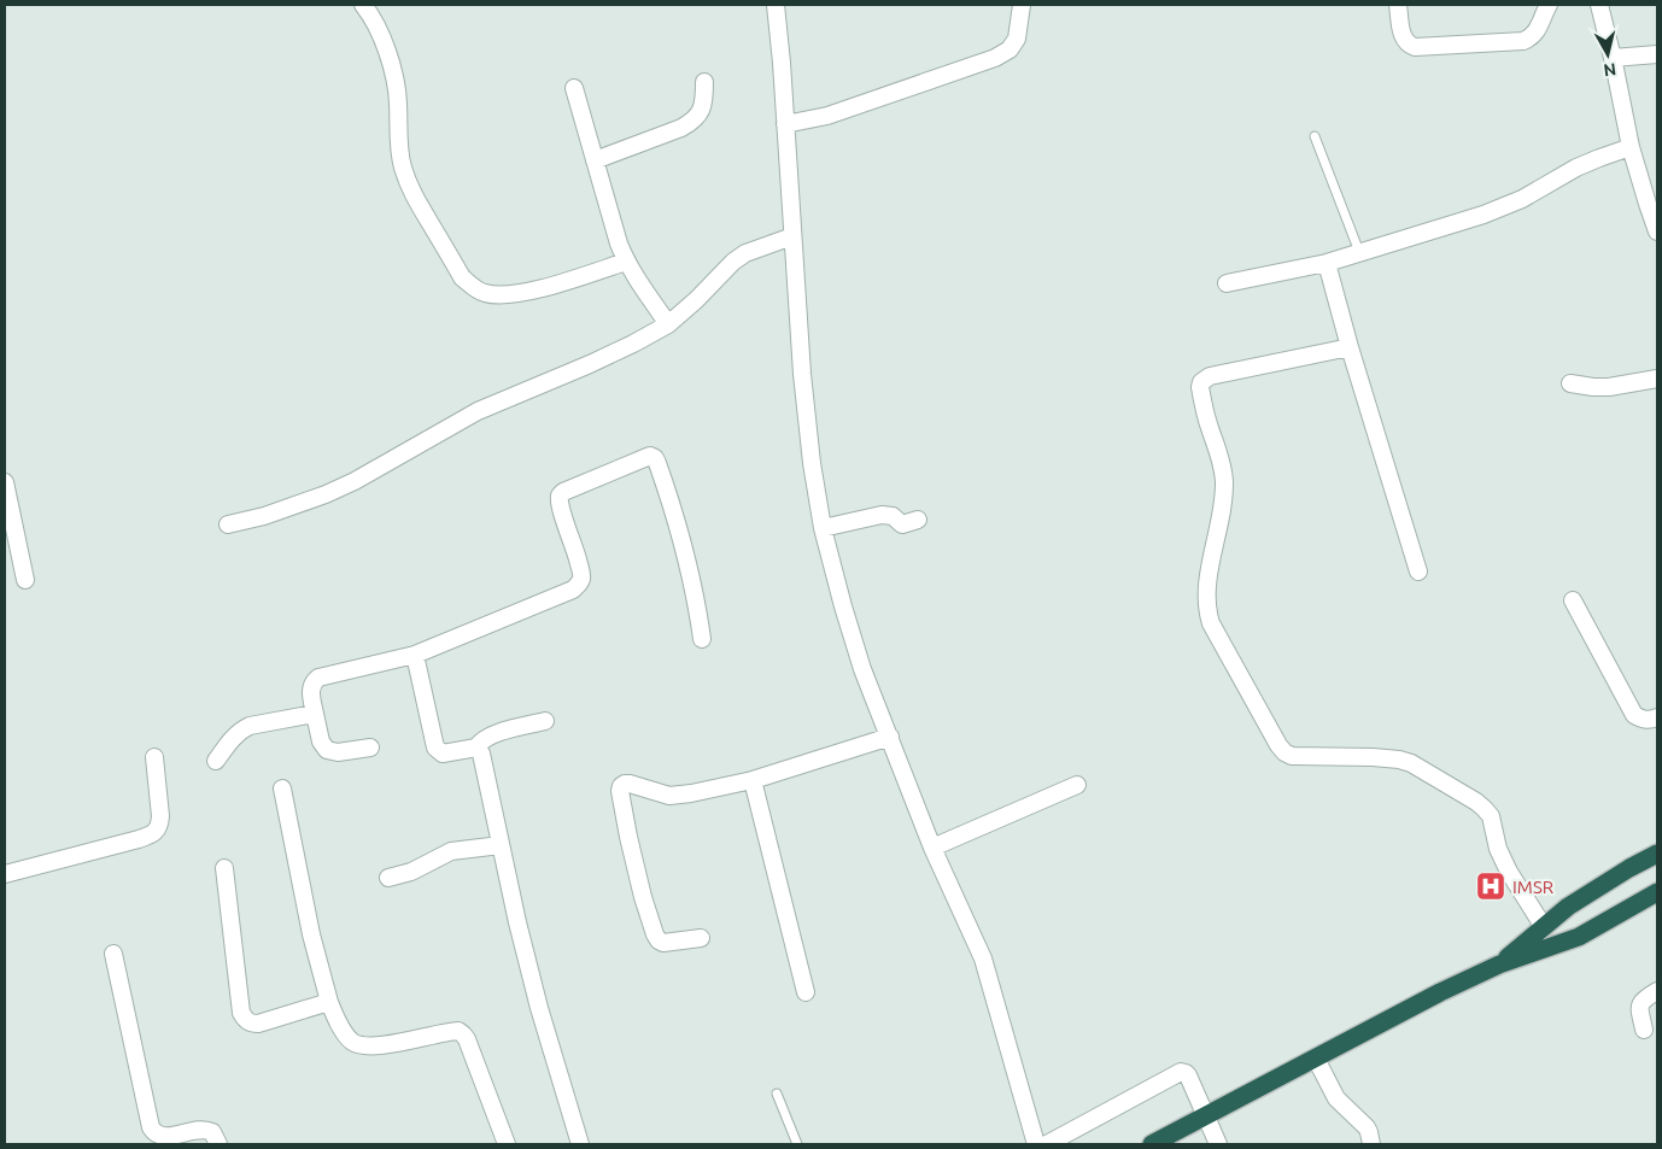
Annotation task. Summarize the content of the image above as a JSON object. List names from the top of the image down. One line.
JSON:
{"places":{"hospital":["IMSR"]},"north":"bottom"}
